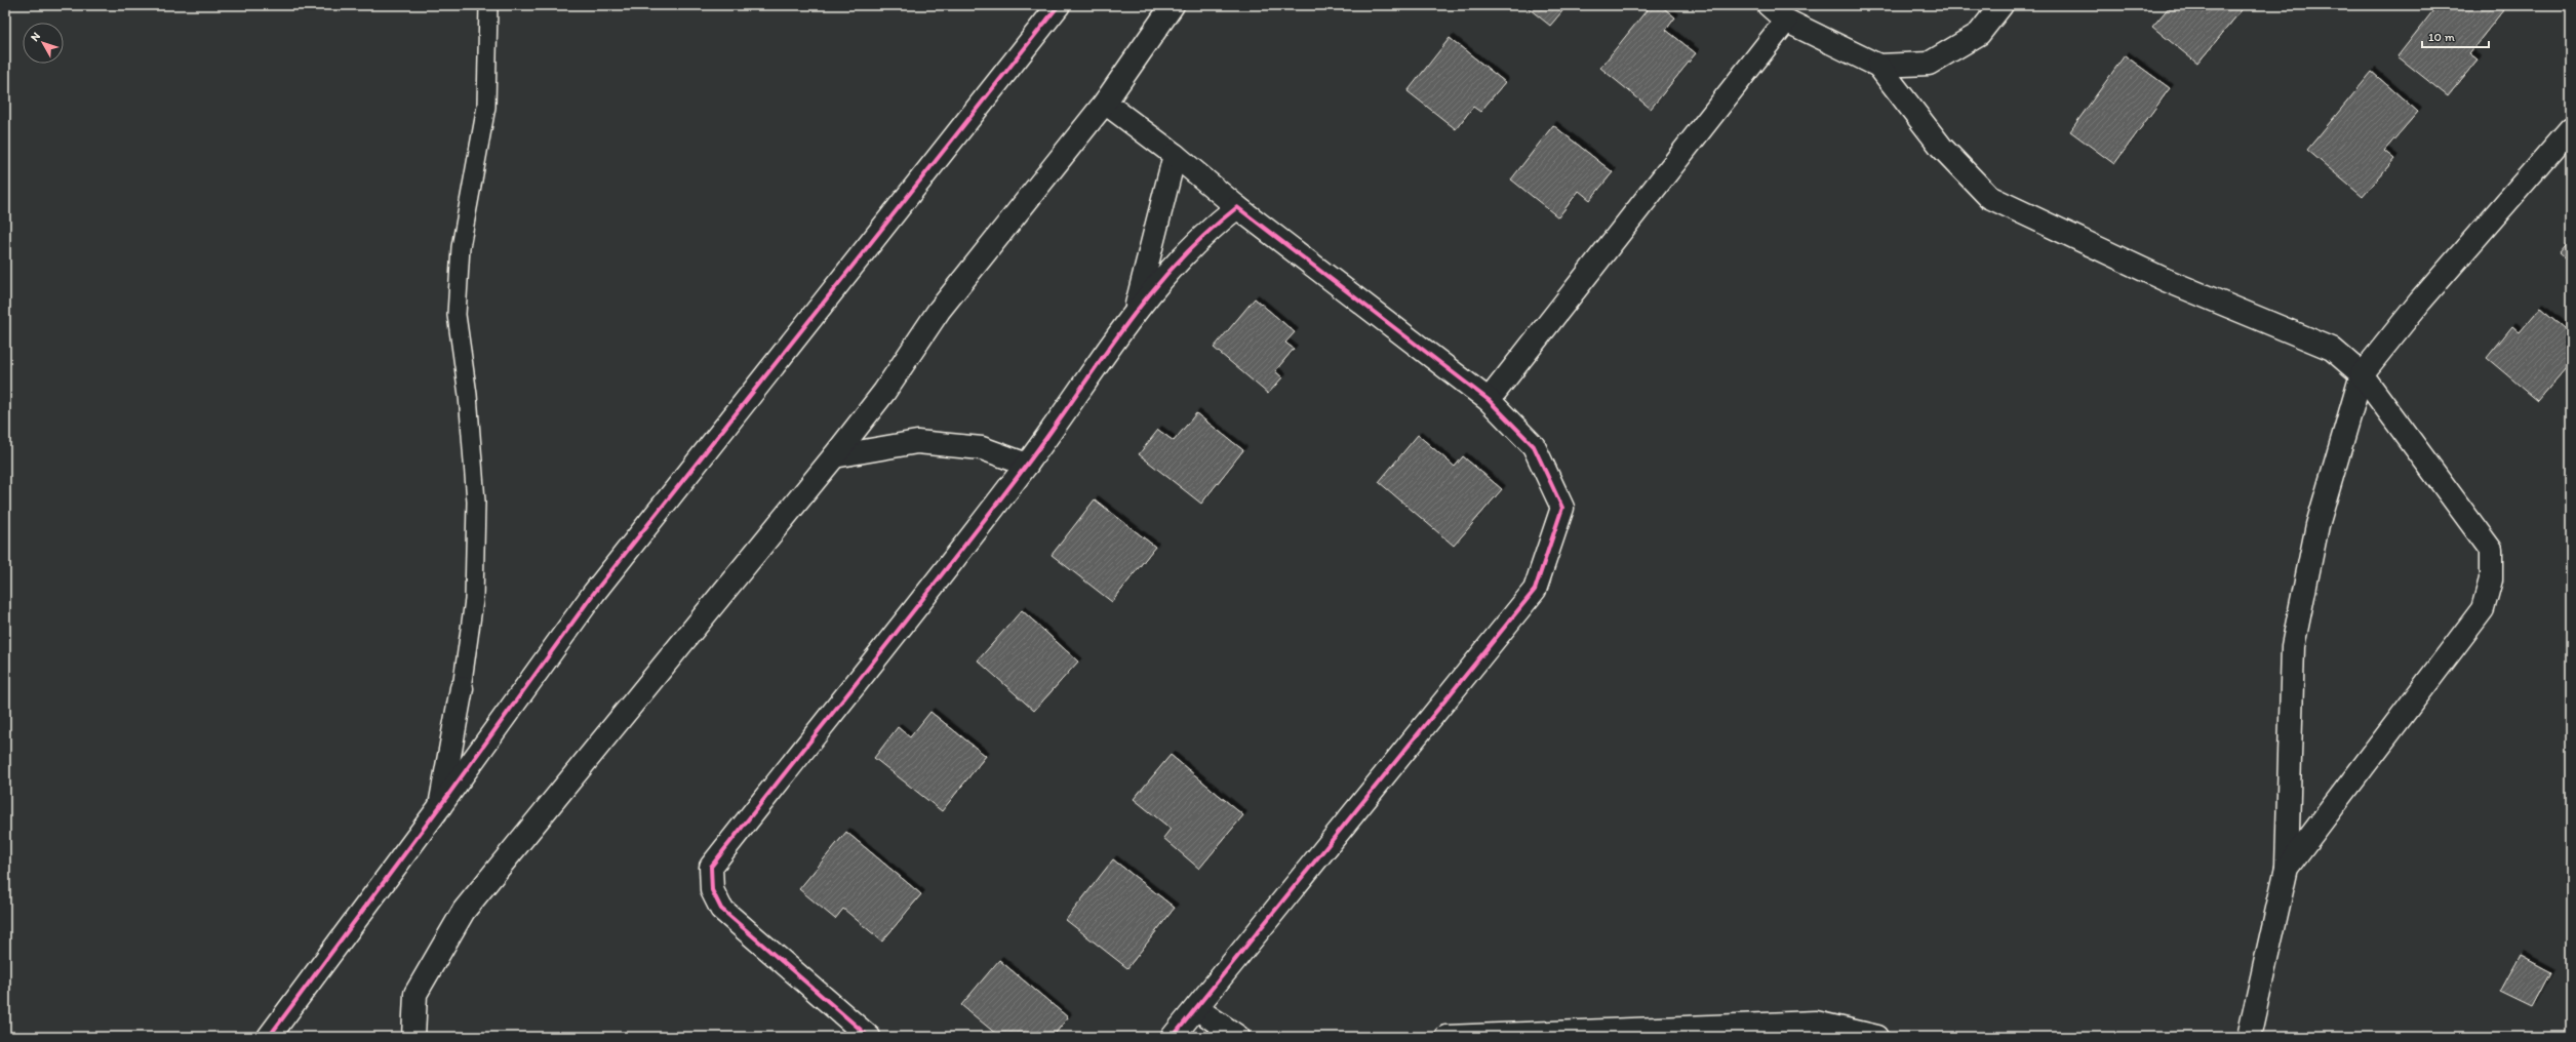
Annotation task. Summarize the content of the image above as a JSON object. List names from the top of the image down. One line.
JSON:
{"scale_bar":"10 m","north":"top left"}
